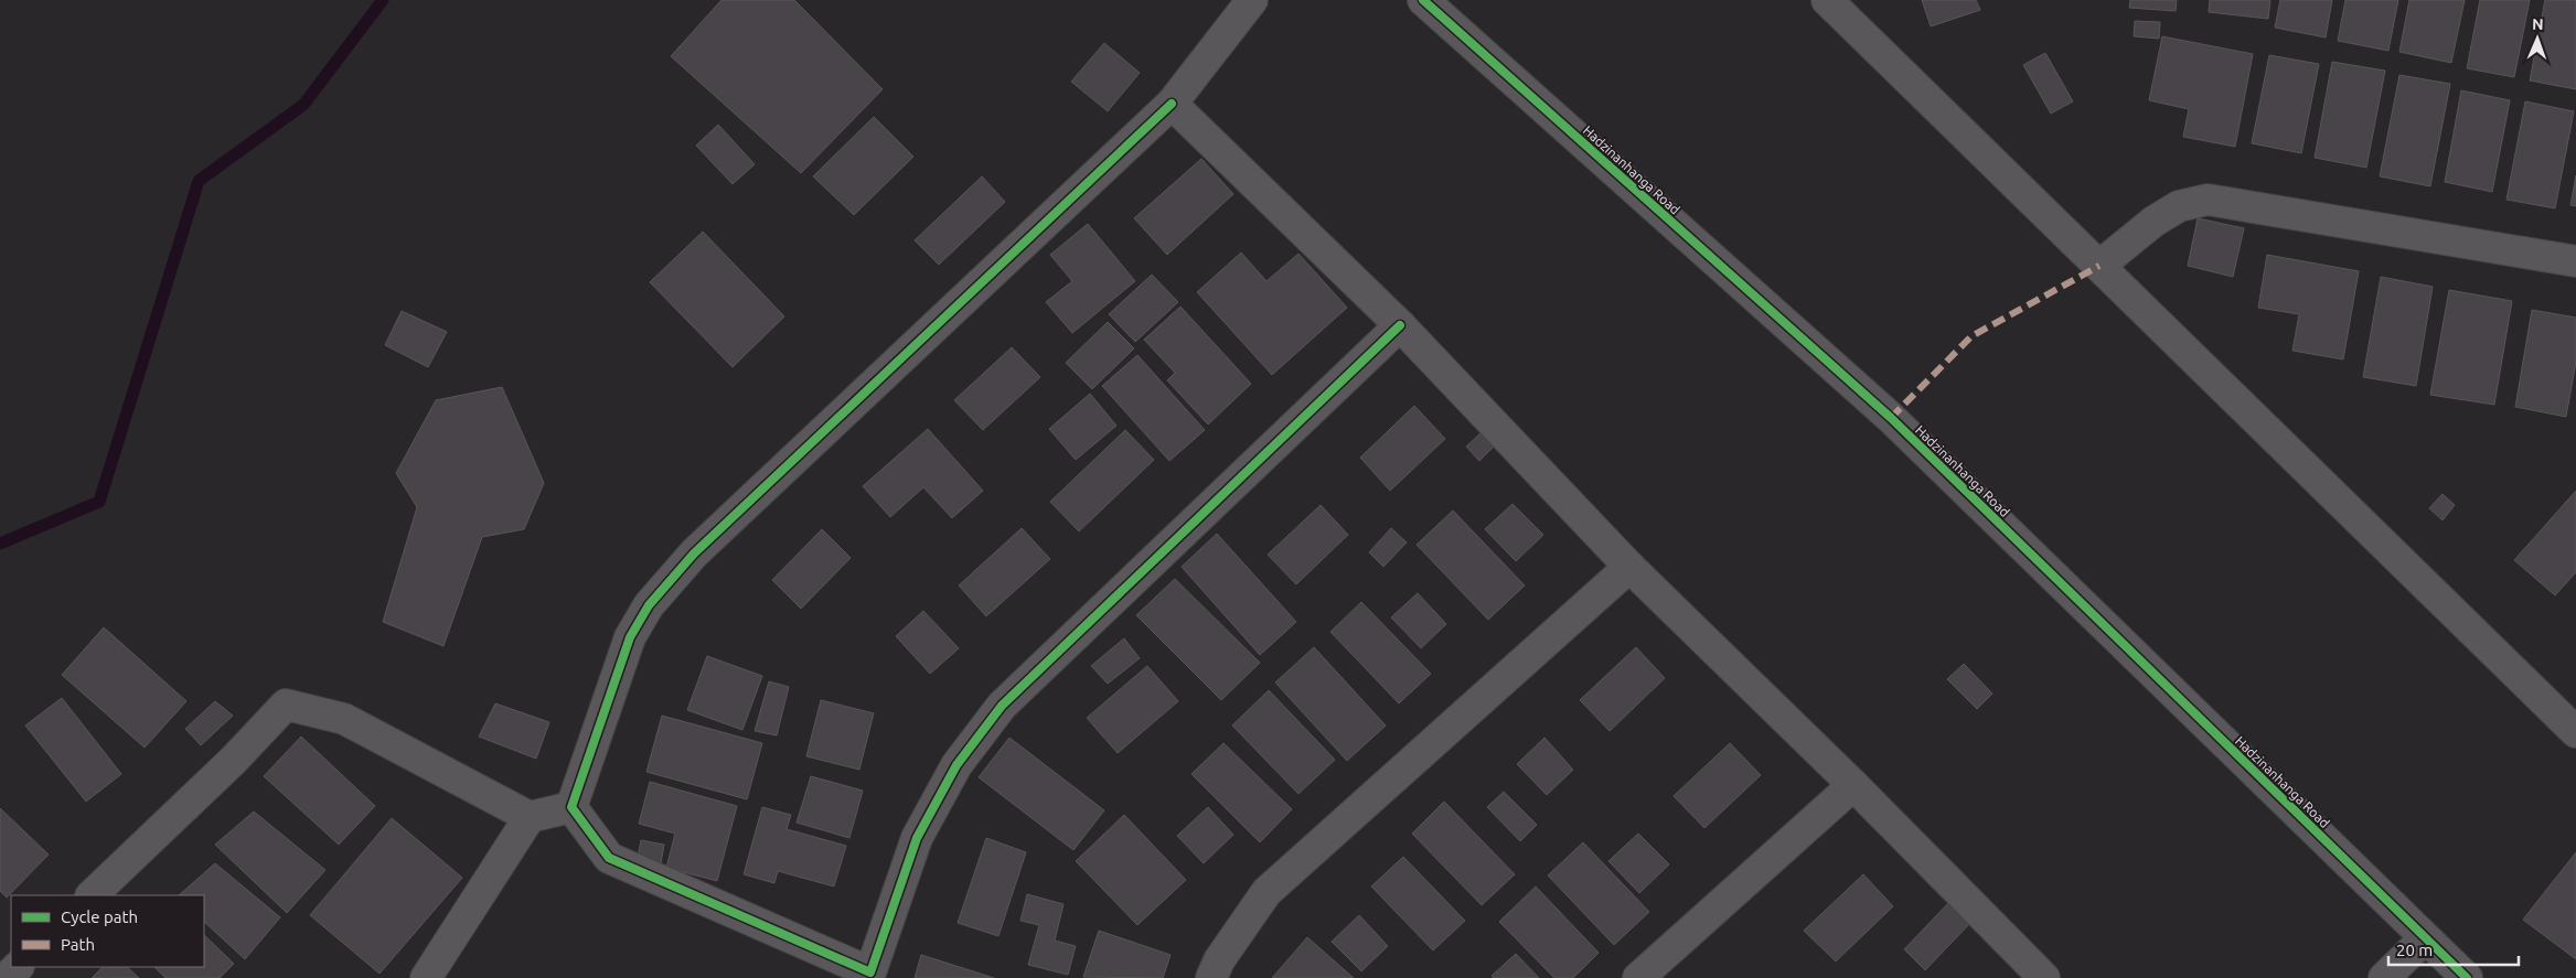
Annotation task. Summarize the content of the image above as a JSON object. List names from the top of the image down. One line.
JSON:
{"streets":{"street":["Hadzinanhanga Road"]},"legend":["Cycle path","Path"],"scale_bar":"20 m","north":"top"}
